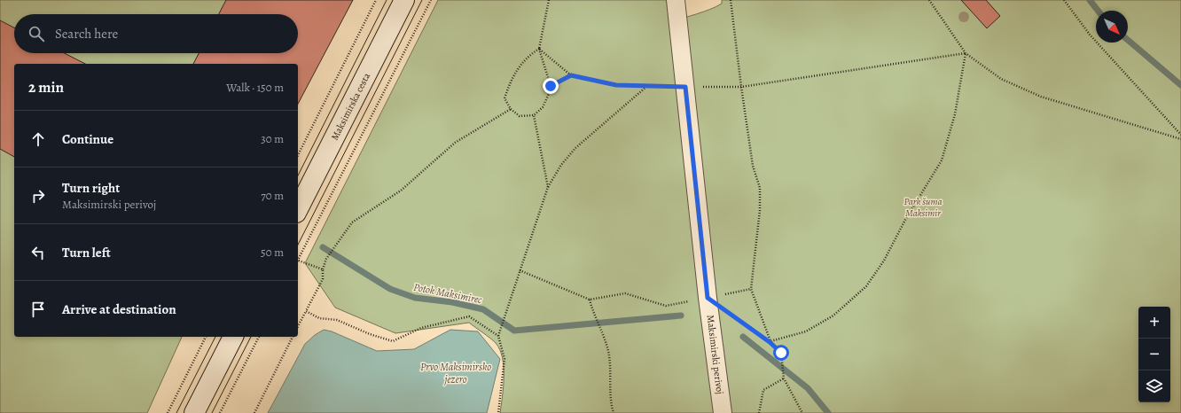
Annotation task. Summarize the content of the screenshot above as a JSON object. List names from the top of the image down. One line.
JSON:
{"streets":{"main road":["Maksimirska cesta"],"street":["Maksimirski perivoj"]},"water":["Potok Maksimirec","Prvo Maksimirsko jezero"],"parks":["Park šuma Maksimir"],"north":"bottom right","page":{"search":"Search here","heading":["2 min","Walk · 150 m"],"list":[["Continue","30 m"],["Turn right","Maksimirski perivoj","70 m"],["Turn left","50 m"],"Arrive at destination"],"map_buttons":["+","−"]}}
